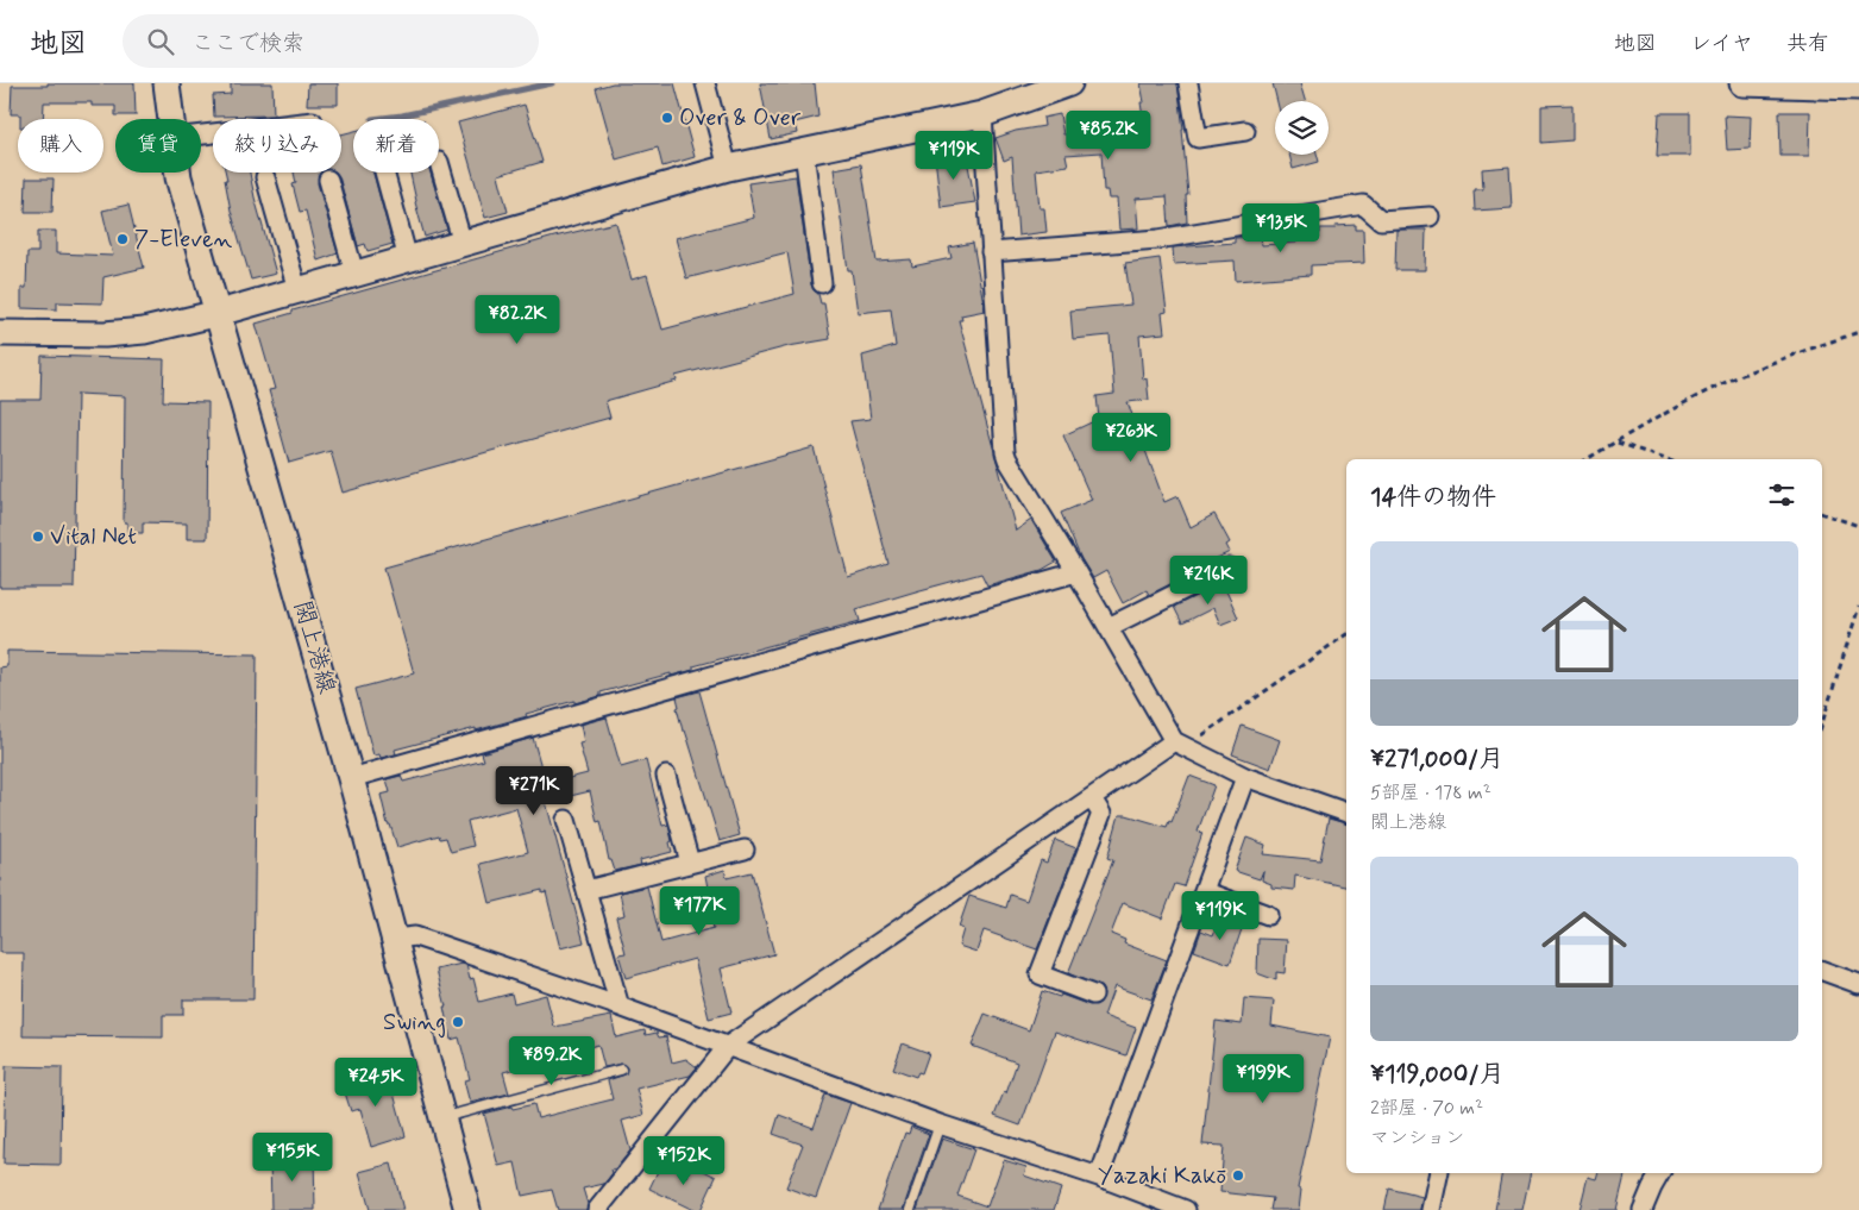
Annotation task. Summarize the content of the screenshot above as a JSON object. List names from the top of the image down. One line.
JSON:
{"streets":{"street":["閖上港線"]},"places":["Over & Over","7-Eleven","Vital Net","Swing","Yazaki Kakō"],"page":{"header":"地図","search":"ここで検索","nav":["地図","レイヤ","共有"],"price":["¥85.2K","¥119K","¥135K","¥82.2K","¥263K","¥216K","¥271K","¥177K","¥119K","¥89.2K","¥199K","¥245K","¥155K","¥152K"],"chip":["購入","賃貸","絞り込み","新着"],"heading":"14件の物件","list":[{"name":"¥271,000/月","note":"5部屋 · 178 m² · 閖上港線"},{"name":"¥119,000/月","note":"2部屋 · 70 m² · マンション"}]}}
